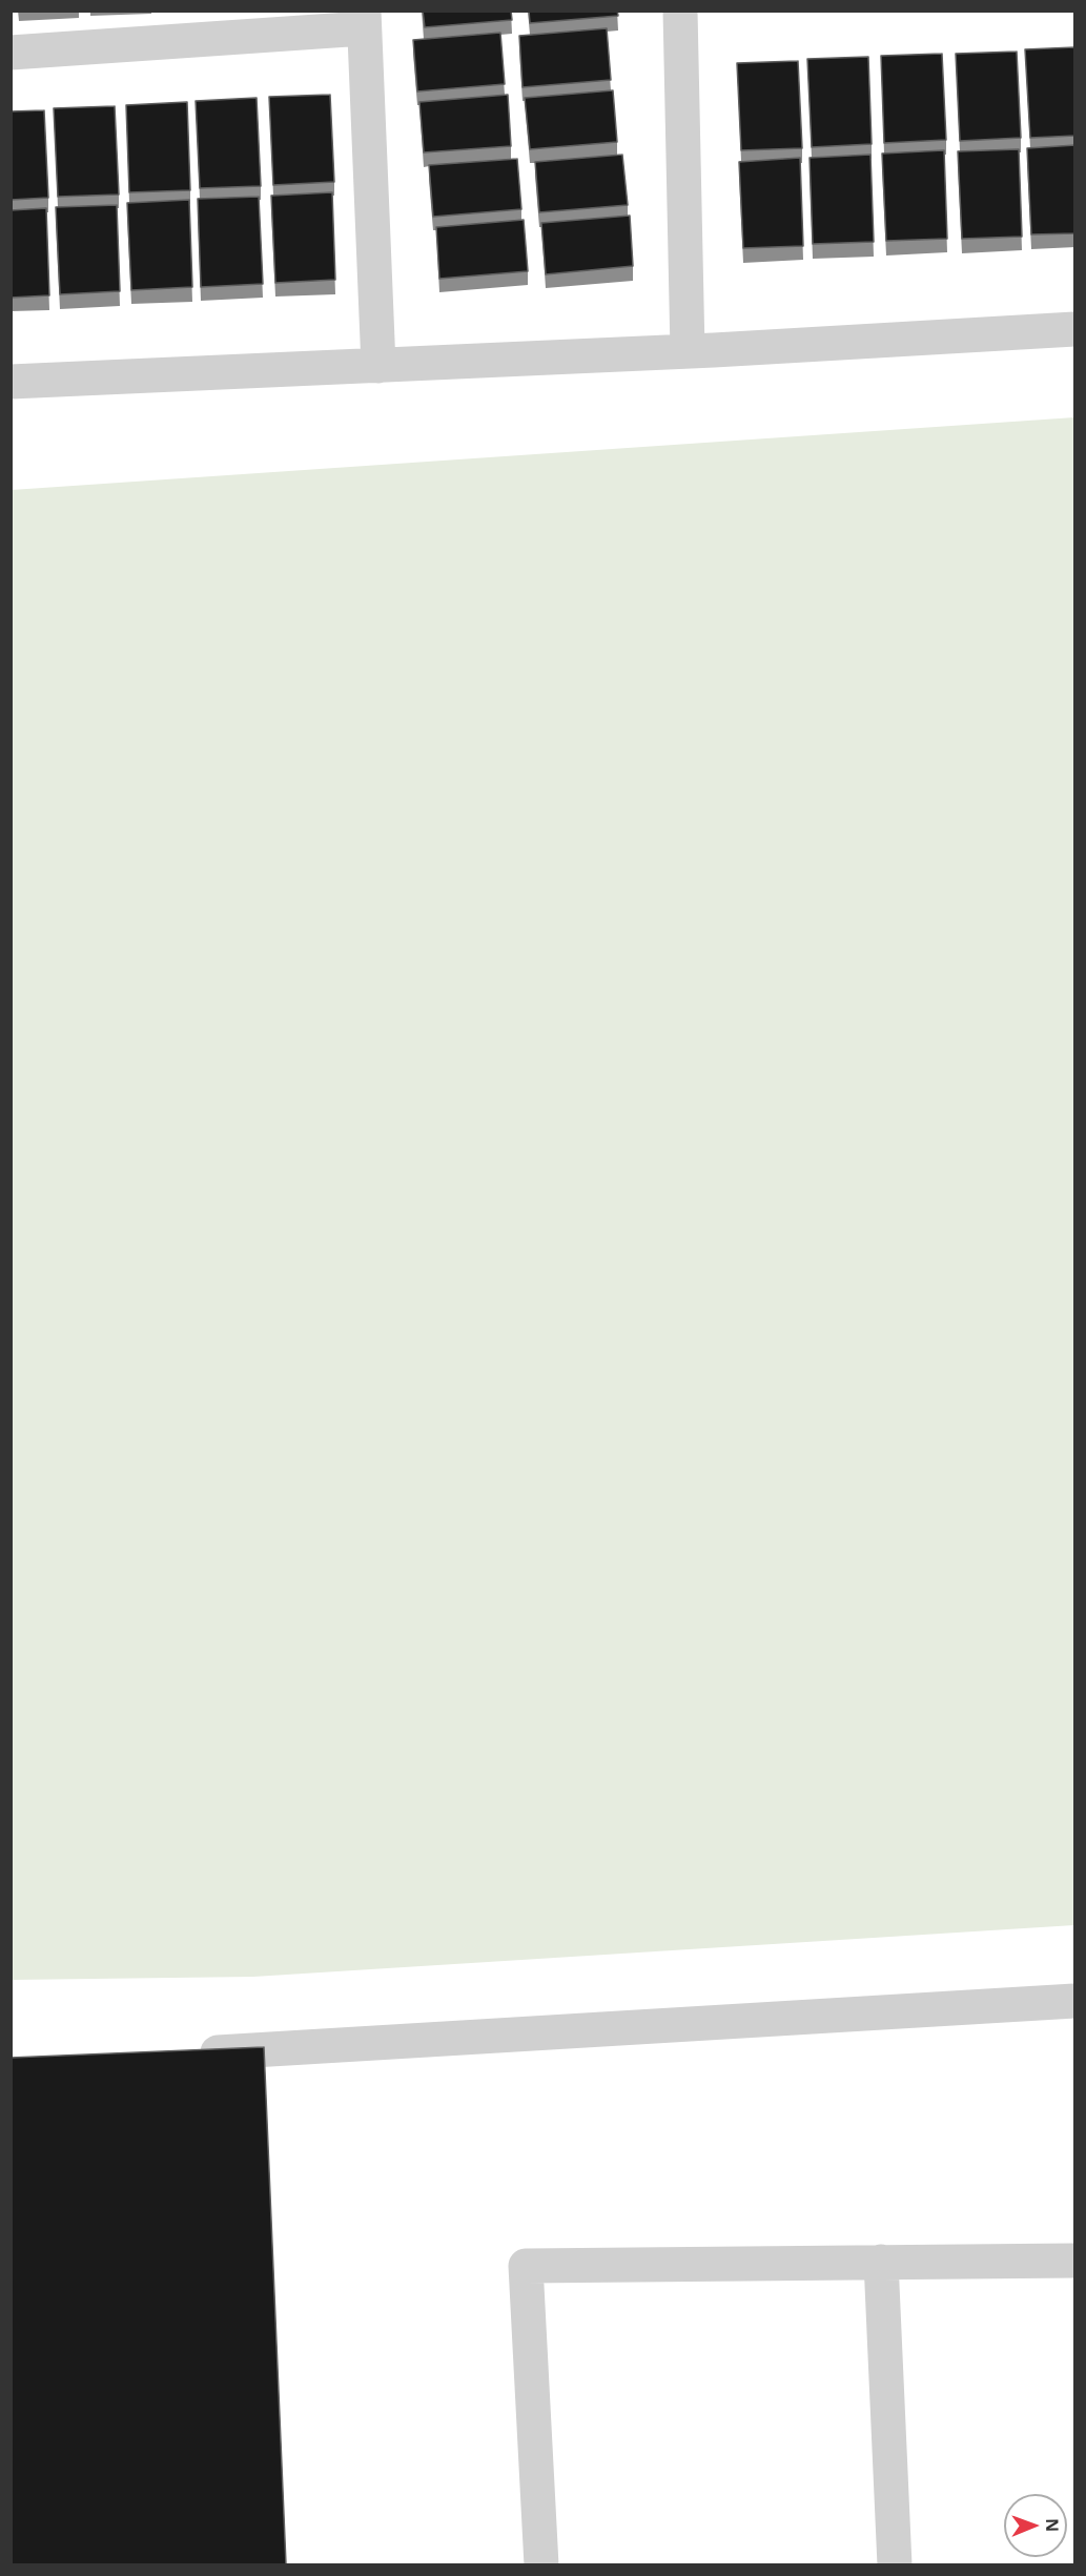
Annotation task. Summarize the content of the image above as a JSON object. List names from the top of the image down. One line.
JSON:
{"north":"right"}
